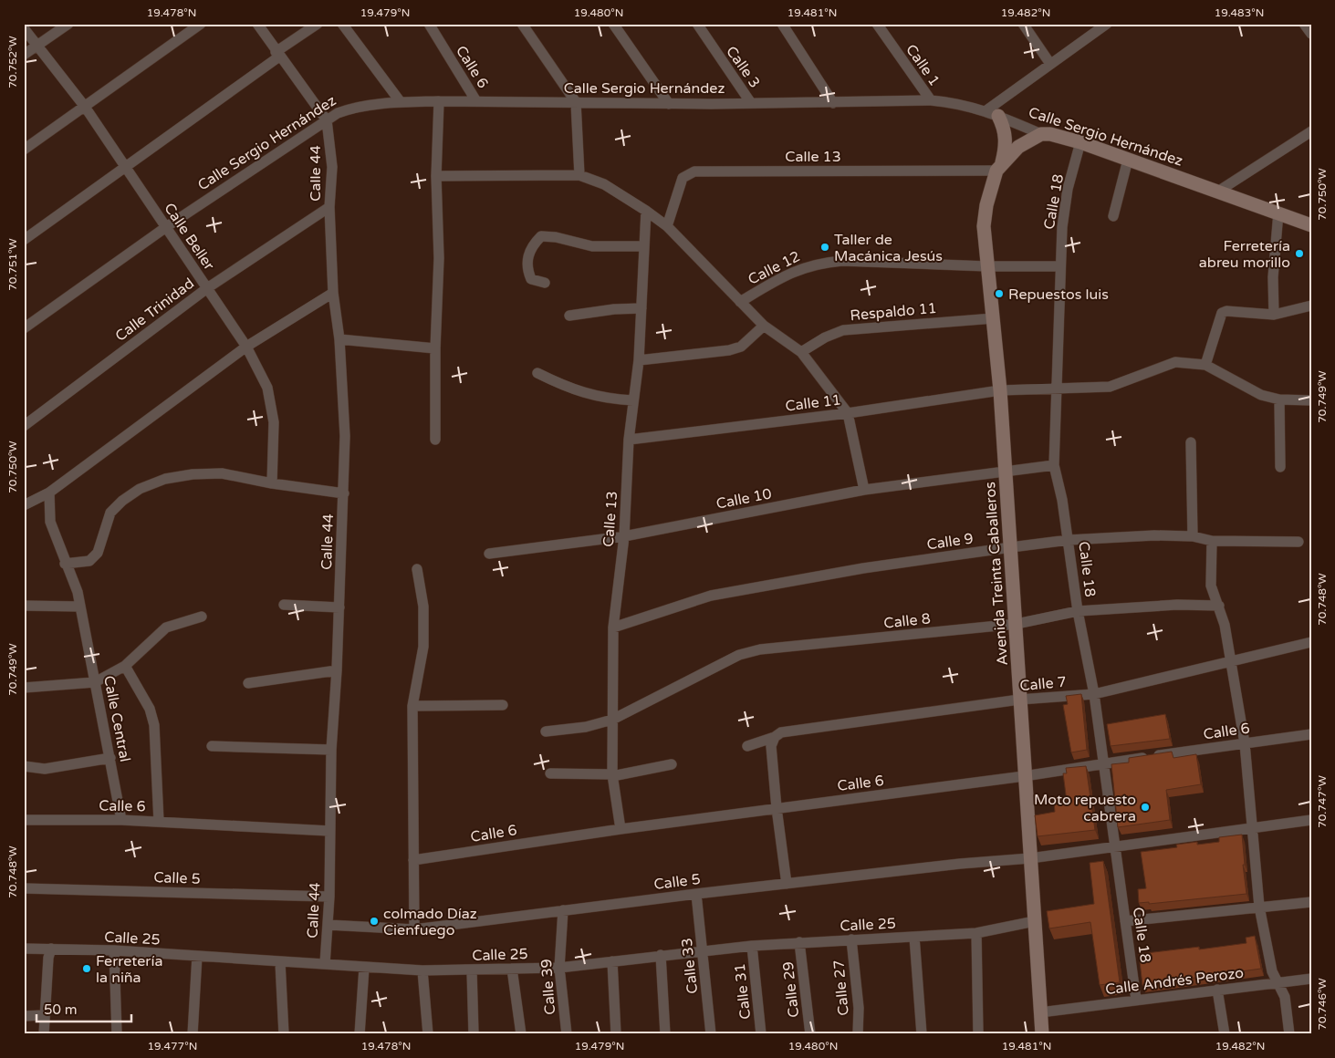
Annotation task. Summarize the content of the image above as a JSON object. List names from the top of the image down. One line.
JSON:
{"streets":{"street":["Calle 1","Calle 6","Calle 3","Calle Sergio Hernández","Calle 13","Calle 44","Calle 18","Calle Beller","Calle 12","Calle Trinidad","Respaldo 11","Calle 11","Calle 10","Calle 9","Avenida Treinta Caballeros","Calle 8","Calle 7","Calle Central","Calle 5","Calle 25","Calle 33","Calle Andrés Perozo","Calle 39","Calle 27","Calle 29","Calle 31"]},"crossings":[["Calle 1","Calle Sergio Hernández"],["Calle 6","Calle Sergio Hernández"],["Calle 6","Calle 13"],["Calle 6","Calle 44"],["Calle 6","Calle 18"],["Calle 6","Avenida Treinta Caballeros"],["Calle 6","Calle Central"],["Calle 3","Calle Sergio Hernández"],["Calle Sergio Hernández","Calle 44"],["Calle Sergio Hernández","Calle 18"],["Calle Sergio Hernández","Calle Beller"],["Calle Sergio Hernández","Avenida Treinta Caballeros"],["Calle 13","Calle 11"],["Calle 13","Calle 10"],["Calle 13","Calle 9"],["Calle 13","Avenida Treinta Caballeros"],["Calle 13","Calle 8"],["Calle 44","Calle Trinidad"],["Calle 44","Calle 5"],["Calle 44","Calle 25"],["Calle 18","Calle 12"],["Calle 18","Calle 11"],["Calle 18","Calle 10"],["Calle 18","Calle 9"],["Calle 18","Calle 8"],["Calle 18","Calle 7"],["Calle 18","Calle 5"],["Calle 18","Calle Andrés Perozo"],["Calle Beller","Calle Trinidad"],["Calle 12","Avenida Treinta Caballeros"],["Respaldo 11","Avenida Treinta Caballeros"],["Calle 11","Avenida Treinta Caballeros"],["Calle 10","Avenida Treinta Caballeros"],["Calle 9","Avenida Treinta Caballeros"],["Avenida Treinta Caballeros","Calle 8"],["Avenida Treinta Caballeros","Calle 7"],["Avenida Treinta Caballeros","Calle 5"],["Avenida Treinta Caballeros","Calle 25"],["Avenida Treinta Caballeros","Calle Andrés Perozo"],["Calle 5","Calle 33"],["Calle 5","Calle 39"],["Calle 25","Calle 33"],["Calle 25","Calle 39"],["Calle 25","Calle 27"],["Calle 25","Calle 29"],["Calle 25","Calle 31"]],"places":["Taller de Macánica Jesús","Ferretería abreu morillo","Repuestos luis","Moto repuesto cabrera","colmado Díaz Cienfuego","Ferretería la niña"],"scale_bar":"50 m","coordinates":["19.478°N","19.479°N","19.480°N","19.481°N","19.482°N","19.483°N","70.752°W","70.750°W","70.751°W","70.749°W","70.748°W","70.747°W","70.746°W","19.477°N"]}
